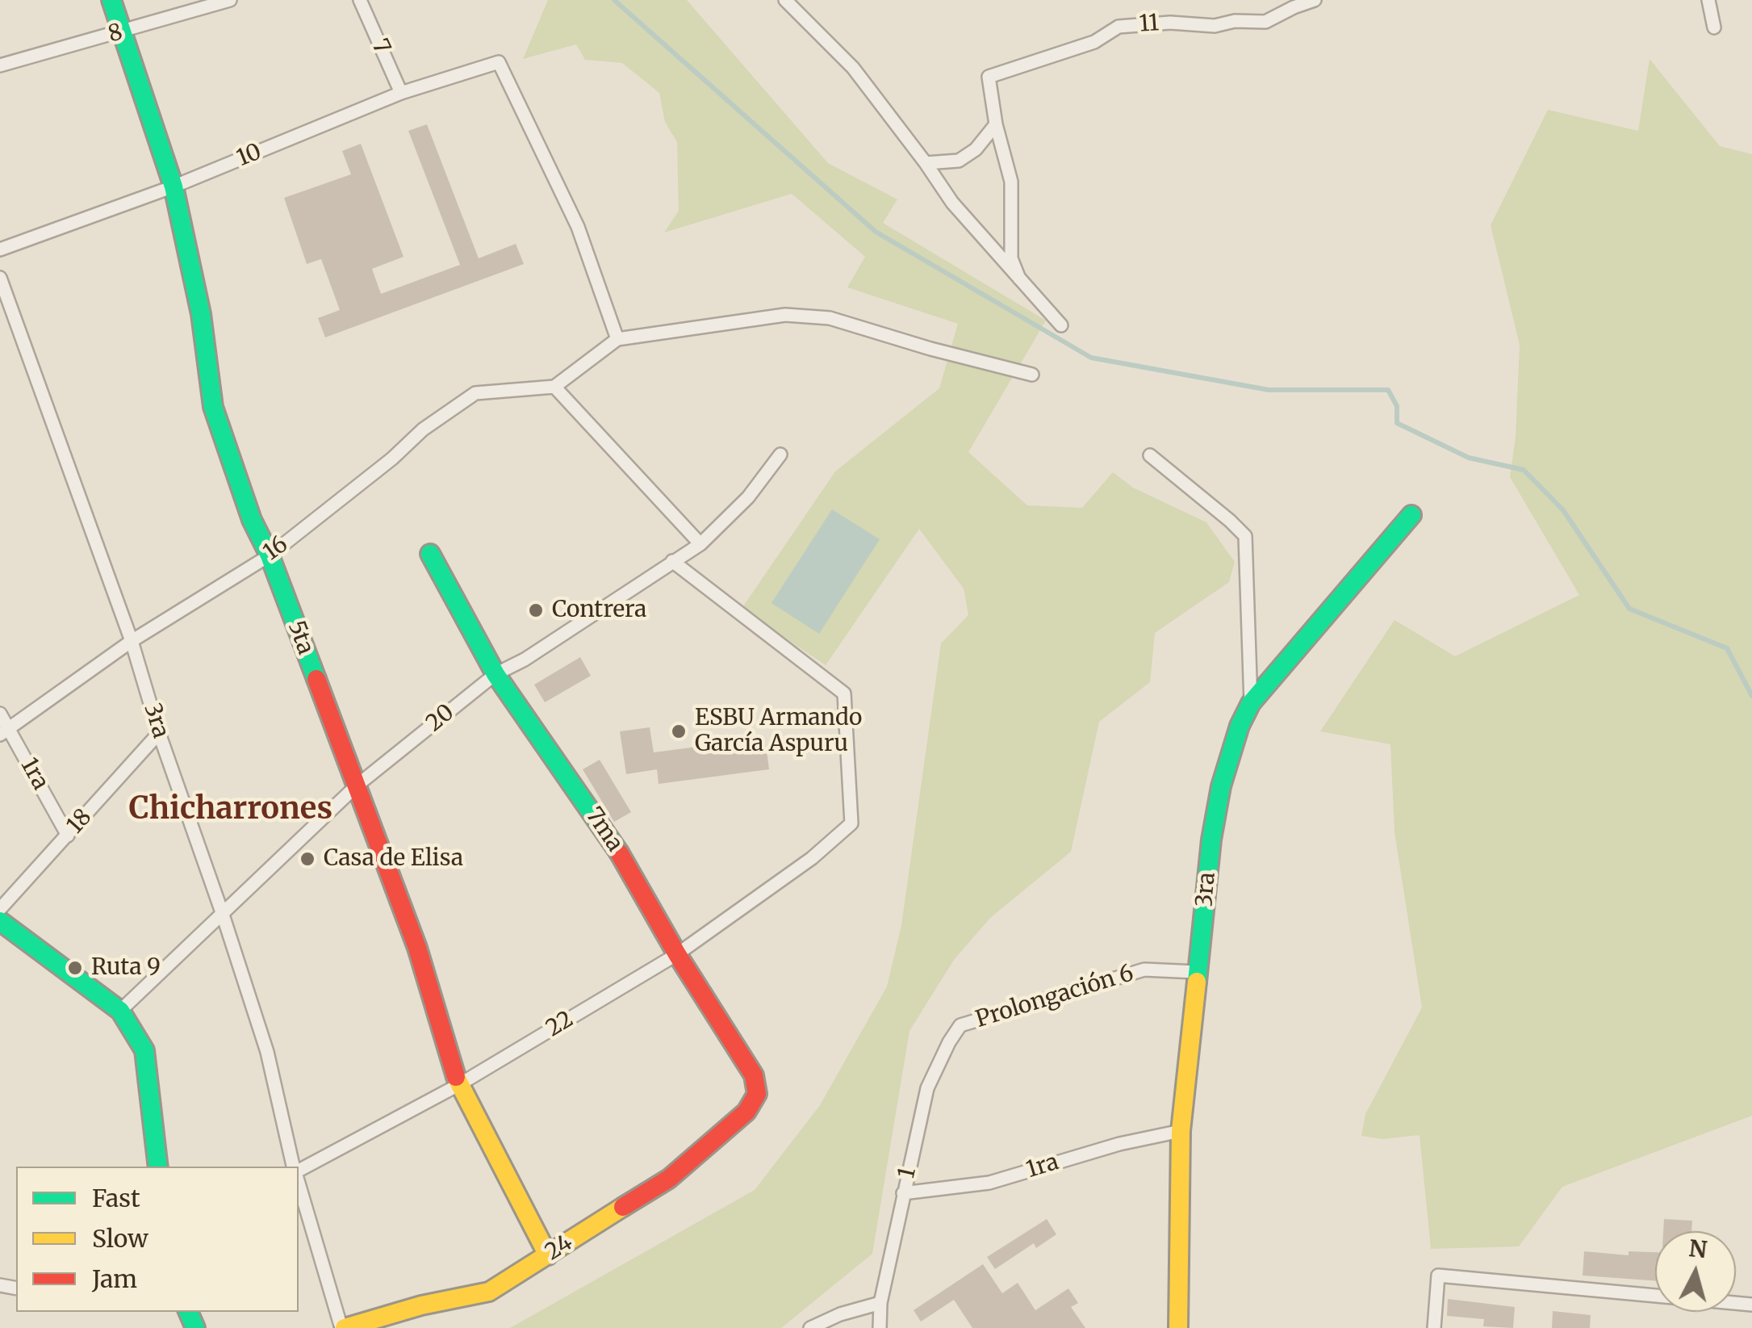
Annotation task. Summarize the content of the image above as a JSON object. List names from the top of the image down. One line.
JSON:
{"streets":{"street":["11","8","7","10","16","5ta","20","3ra","1ra","18","7ma","Prolongación 6","22","1","24"]},"crossings":[["8","5ta"],["7","10"],["10","5ta"],["16","5ta"],["16","3ra"],["16","1ra"],["5ta","20"],["5ta","22"],["5ta","24"],["20","3ra"],["20","7ma"],["20","22"],["3ra","1ra"],["3ra","18"],["3ra","Prolongación 6"],["1ra","18"],["1ra","1"],["7ma","22"],["7ma","24"],["Prolongación 6","1"]],"districts":["Chicharrones"],"places":["Contrera","ESBU Armando García Aspuru","Casa de Elisa","Ruta 9"],"legend":["Fast","Slow","Jam"],"north":"top"}
